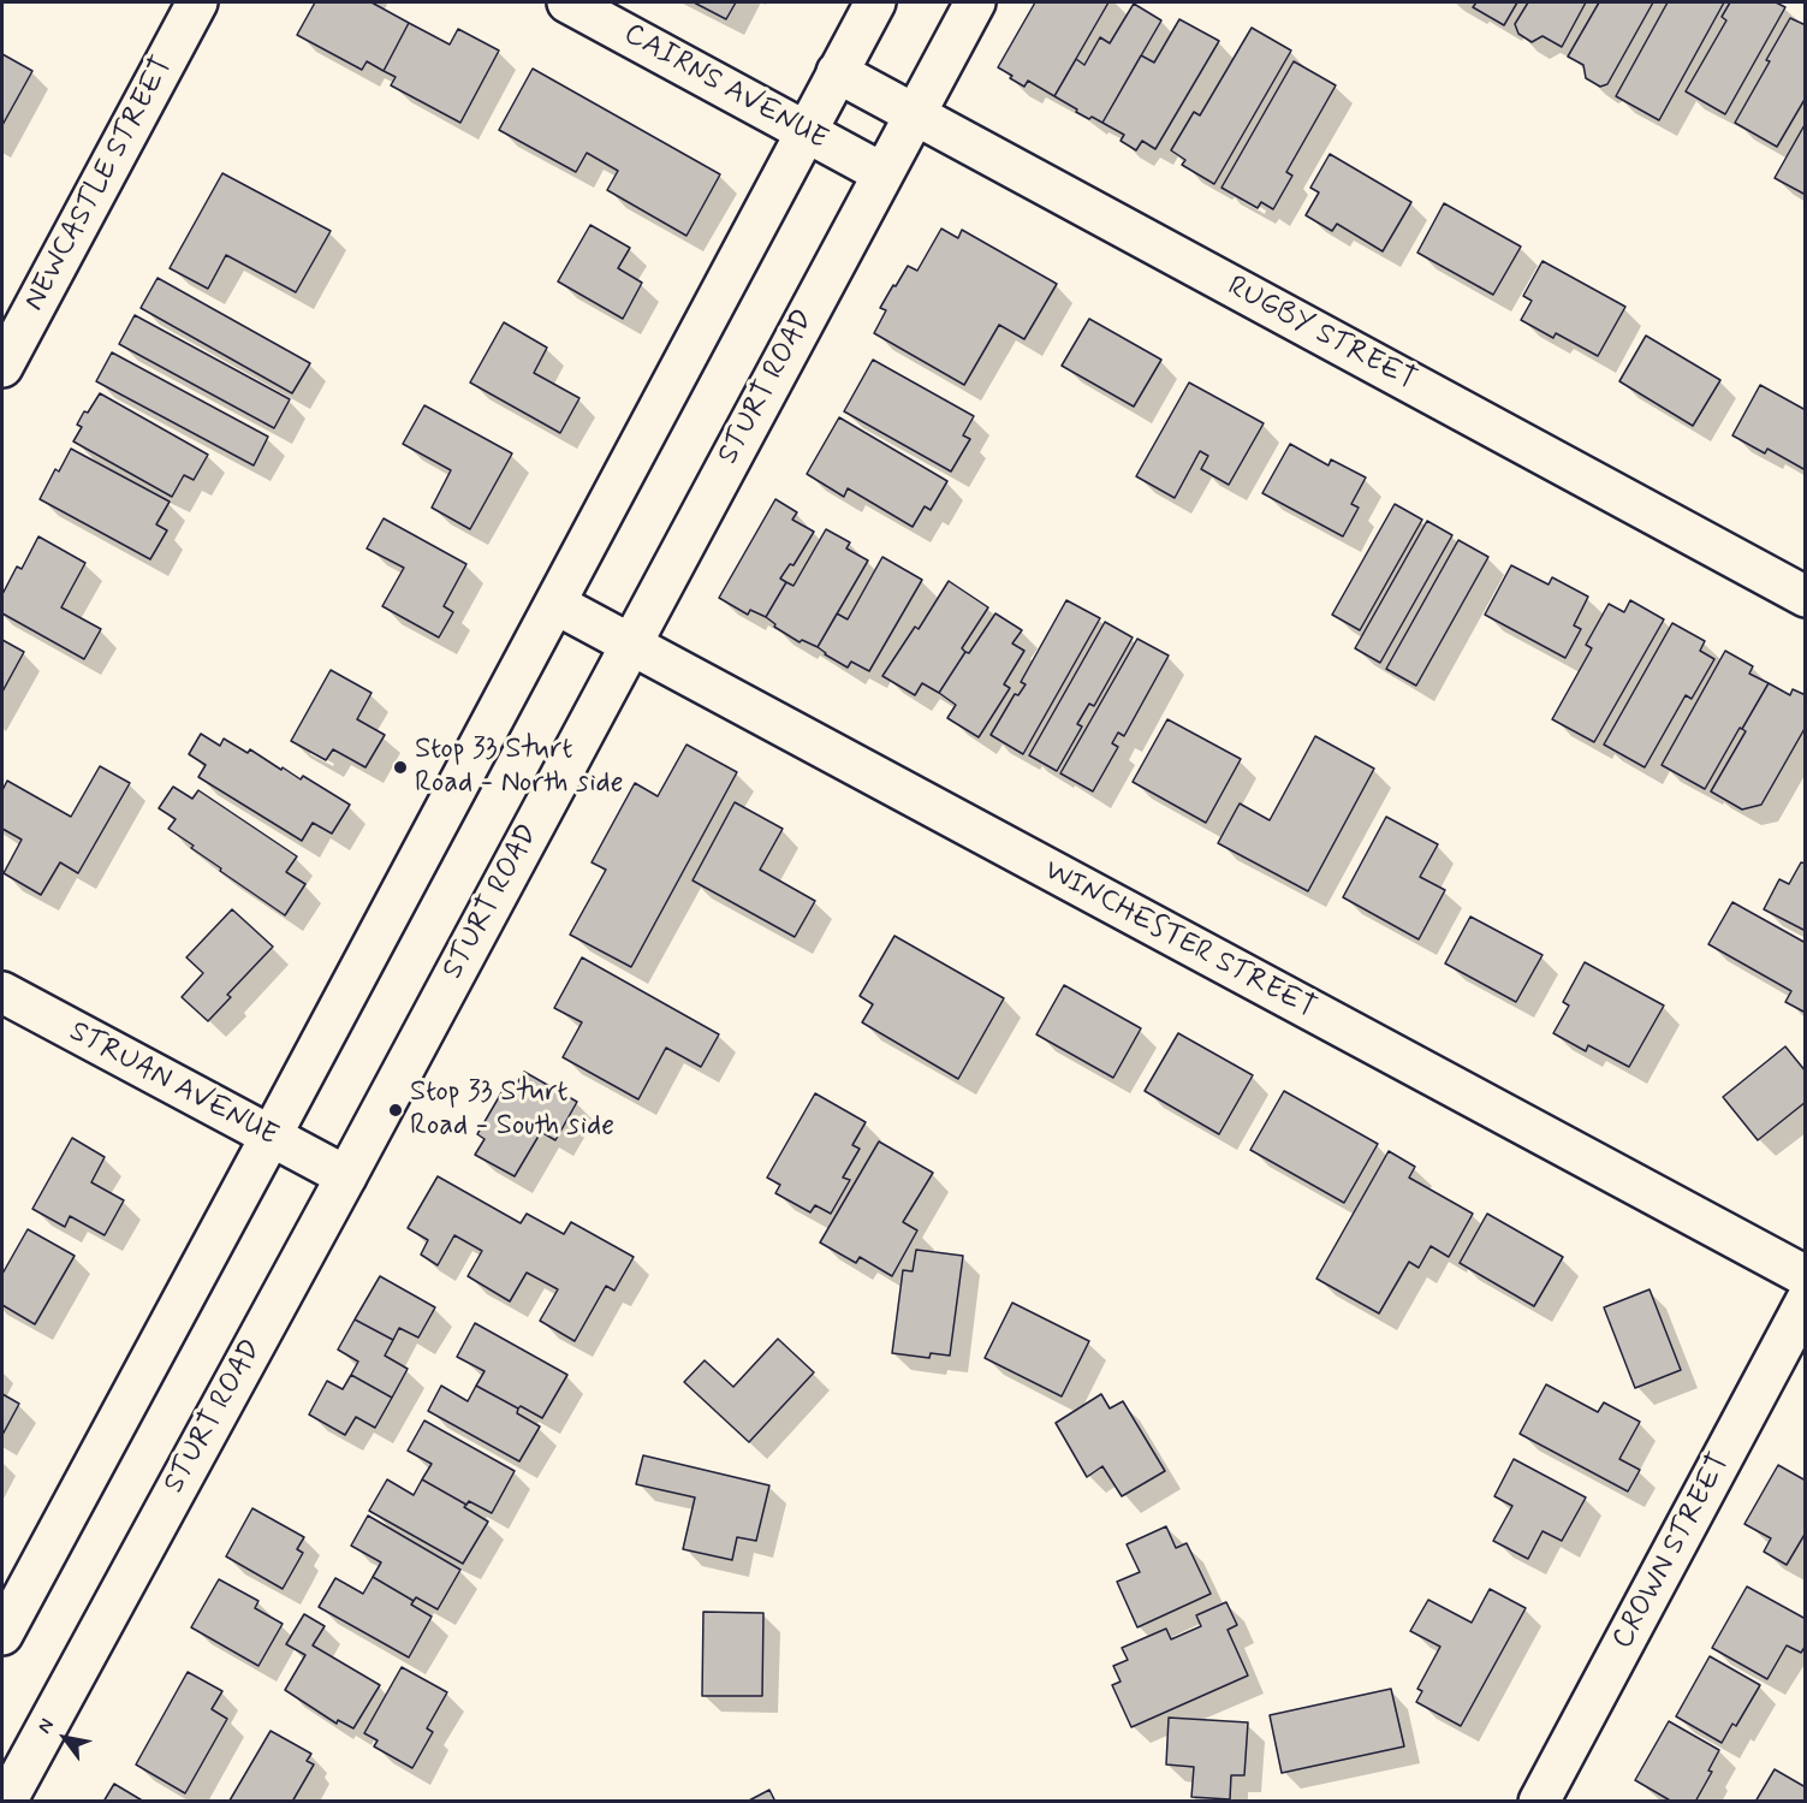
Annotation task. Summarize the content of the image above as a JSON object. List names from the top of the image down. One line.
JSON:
{"streets":{"street":["CAIRNS AVENUE","NEWCASTLE STREET","RUGBY STREET","STURT ROAD","WINCHESTER STREET","STRUAN AVENUE","CROWN STREET"]},"crossings":[["CAIRNS AVENUE","STURT ROAD"],["RUGBY STREET","STURT ROAD"],["STURT ROAD","WINCHESTER STREET"],["STURT ROAD","STRUAN AVENUE"]],"places":["Stop 33 Sturt Road - North side","Stop 33 Sturt Road - South side"],"north":"top left"}
